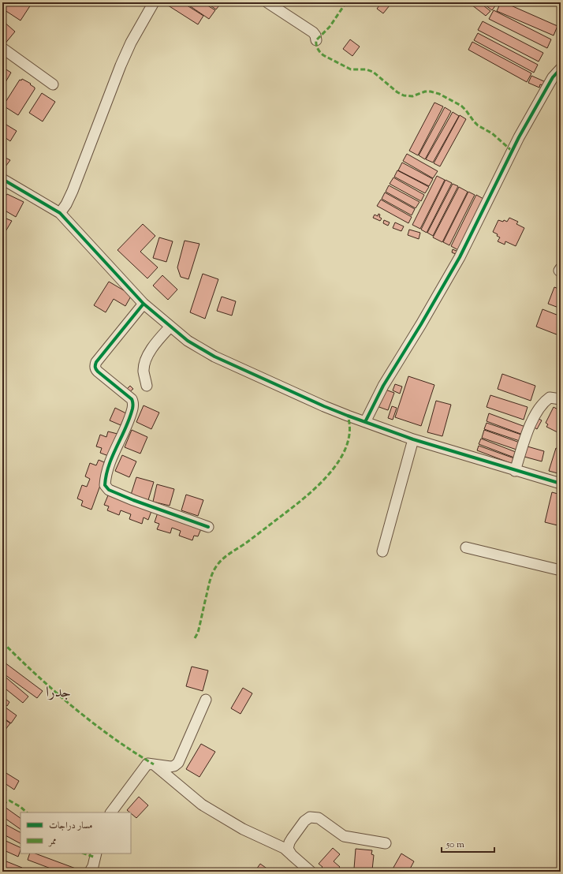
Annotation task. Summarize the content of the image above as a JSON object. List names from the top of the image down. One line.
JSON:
{"districts":["جدرا"],"legend":["مسار دراجات","ممر"],"scale_bar":"50 m"}
